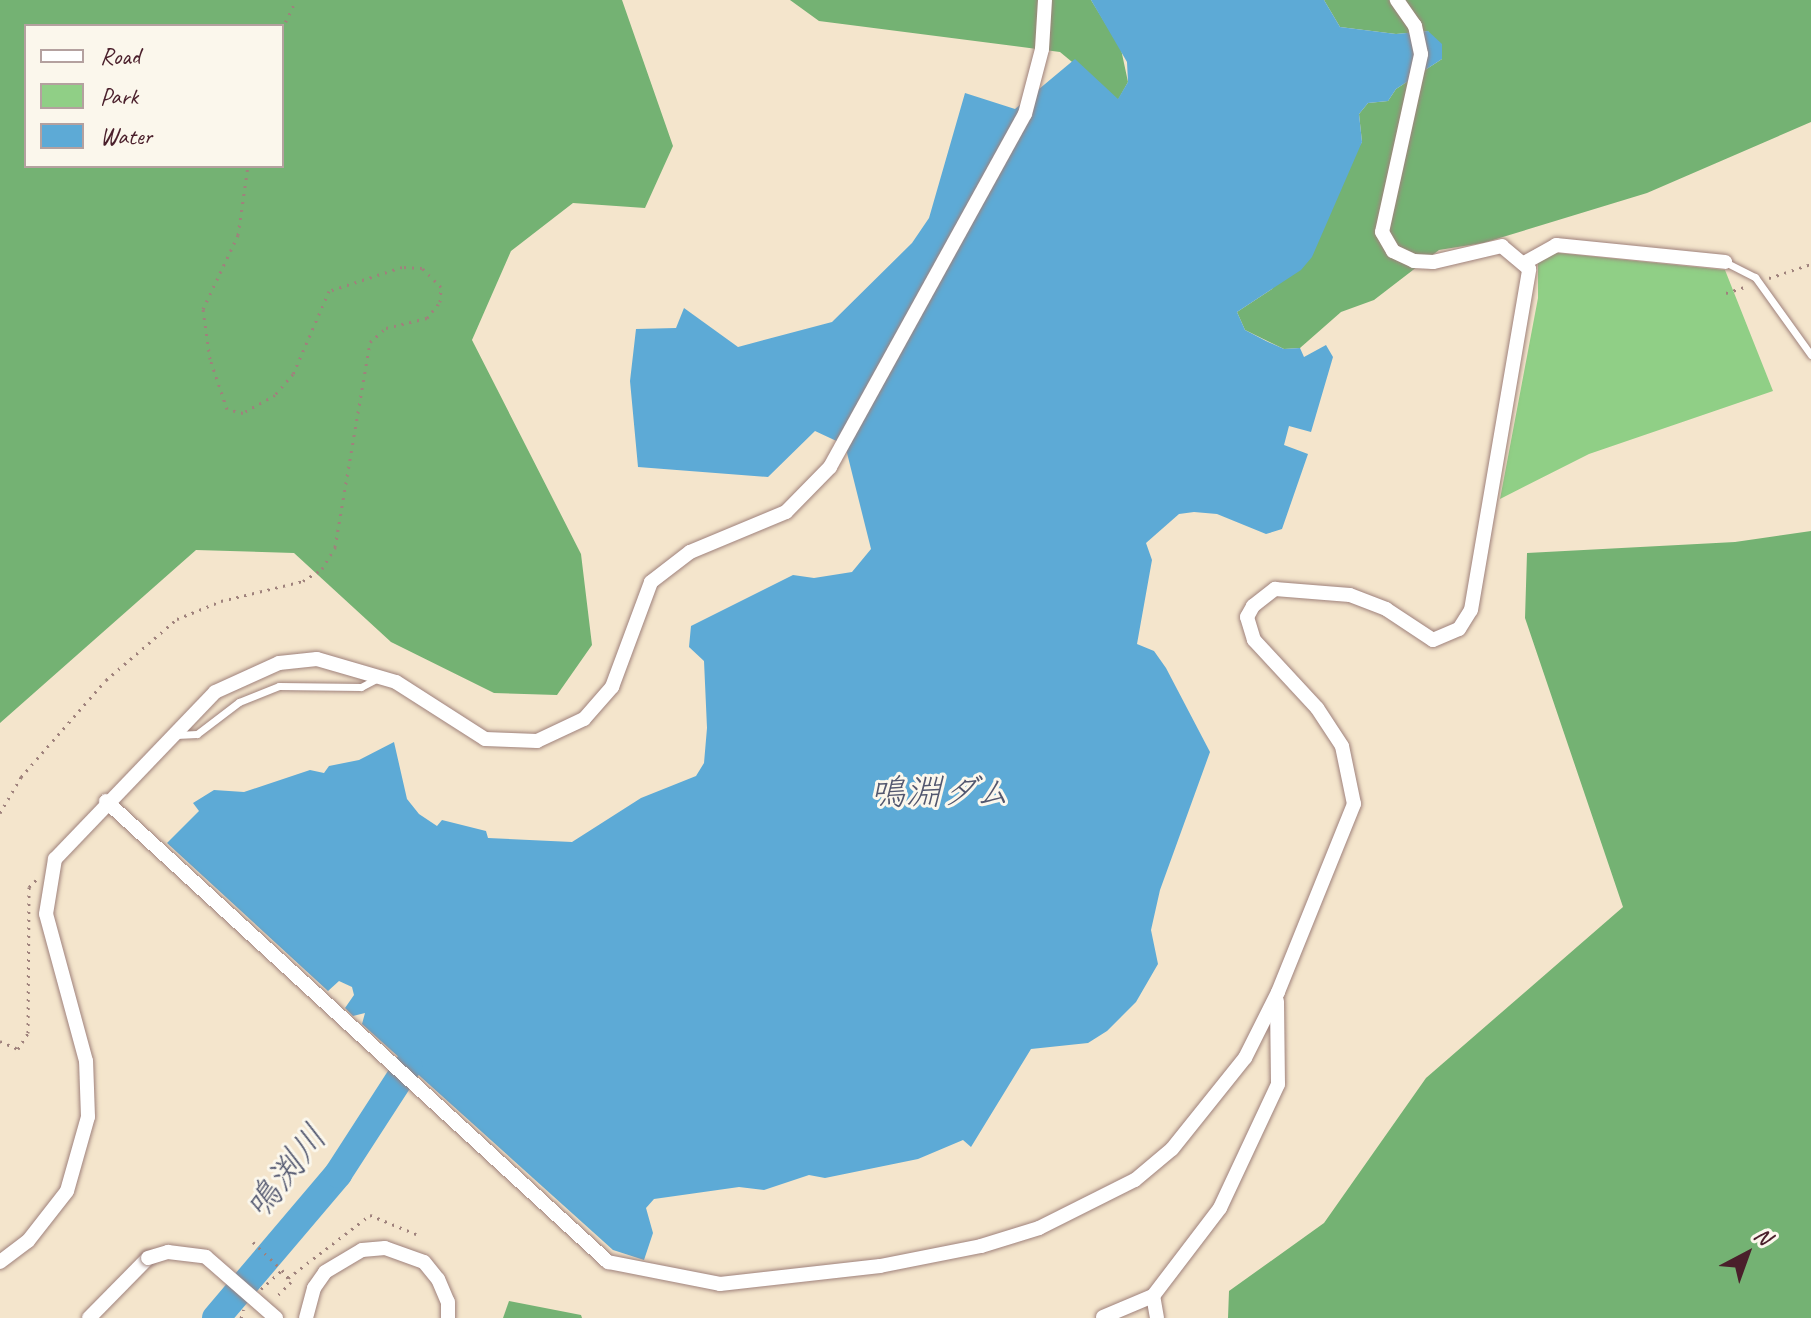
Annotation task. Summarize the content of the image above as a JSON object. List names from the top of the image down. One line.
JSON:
{"water":["鳴淵ダム","鳴渕川"],"legend":["Road","Park","Water"],"north":"top right"}
